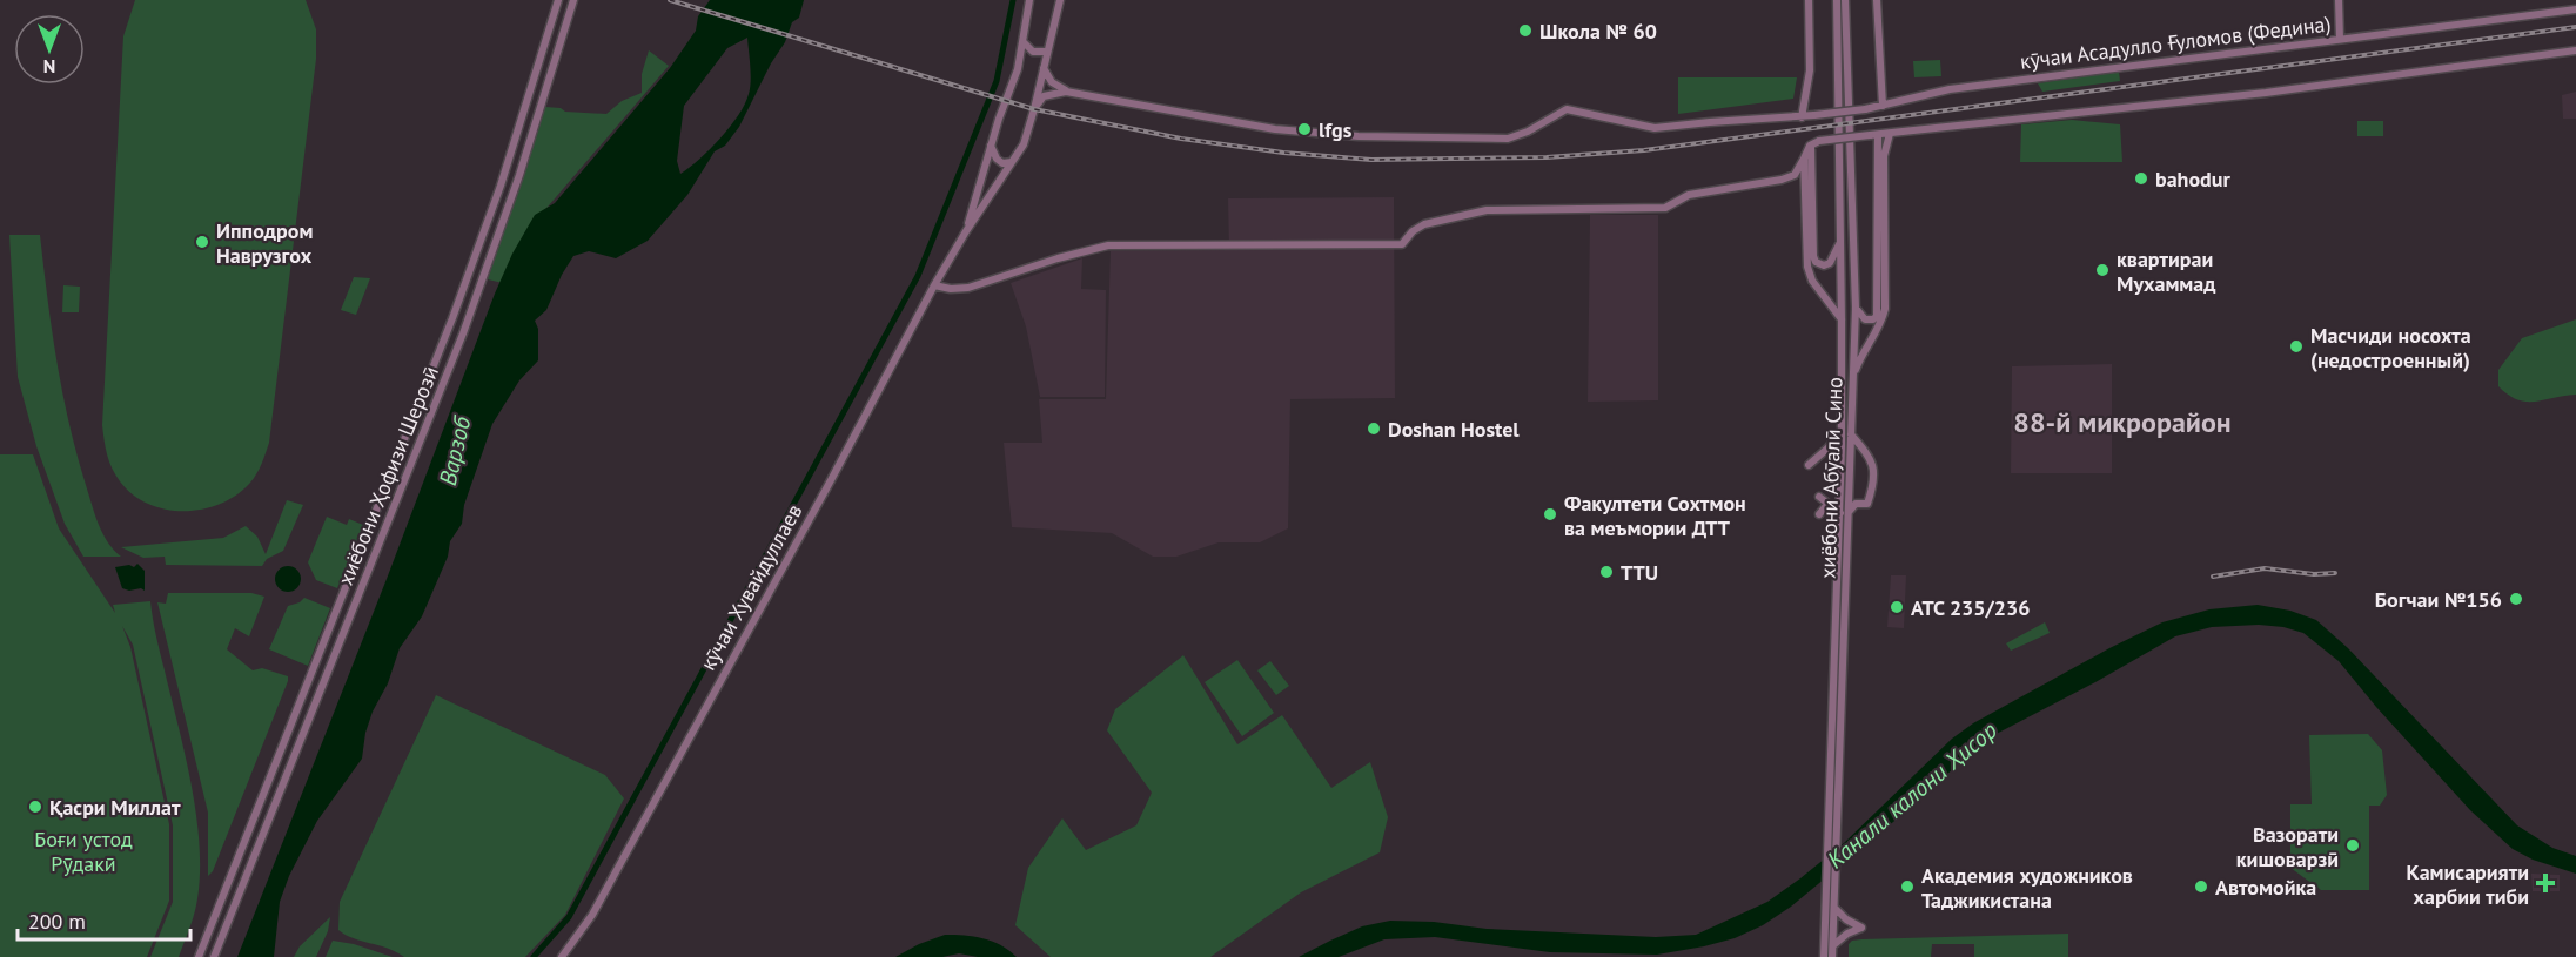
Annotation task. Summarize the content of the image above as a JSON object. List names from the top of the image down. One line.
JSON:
{"streets":{"main road":["кӯчаи Асадулло Ғуломов (Федина)","хиёбони Ҳофизи Шерозӣ","хиёбони Абӯалӣ Сино","кӯчаи Хувайдуллаев"]},"districts":["88-й микрорайон"],"water":["Варзоб","Канали калони Ҳисор"],"parks":["Боғи устод Рӯдакӣ"],"places":{"other":["Школа № 60","lfgs","bahodur","Ипподром Наврузгох","квартираи Мухаммад","Масчиди носохта (недостроенный)","Doshan Hostel","Факултети Сохтмон ва меъмории ДТТ","TTU","Богчаи №156","АТС 235/236","Қасри Миллат","Вазорати кишоварзӣ","Академия художников Таджикистана","Автомойка"],"health":["Камисарияти харбии тиби"]},"scale_bar":"200 m","north":"bottom"}
